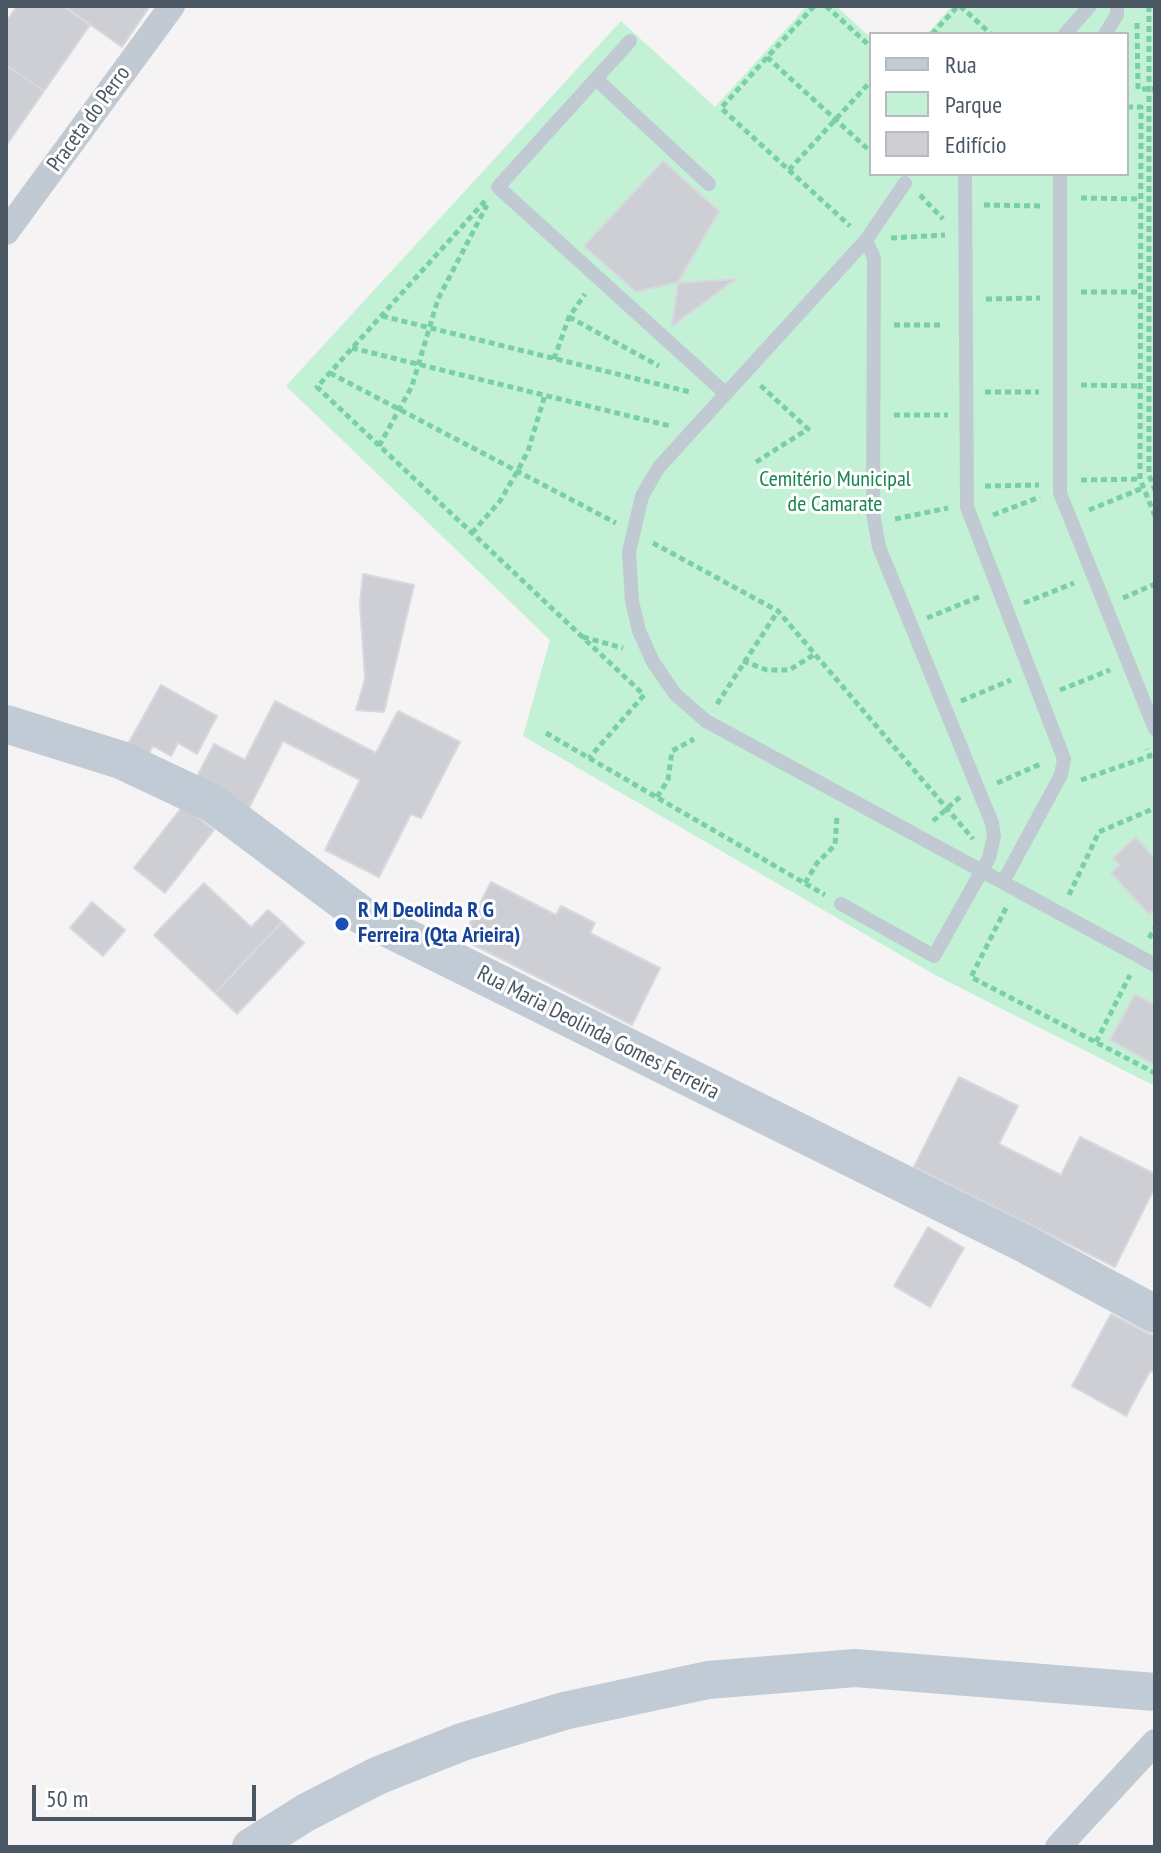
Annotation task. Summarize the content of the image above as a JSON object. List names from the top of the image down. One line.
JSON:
{"streets":{"street":["Praceta do Perro","Rua Maria Deolinda Gomes Ferreira"]},"parks":["Cemitério Municipal de Camarate"],"places":["R M Deolinda R G Ferreira (Qta Arieira)"],"legend":["Rua","Parque","Edifício"],"scale_bar":"50 m"}
